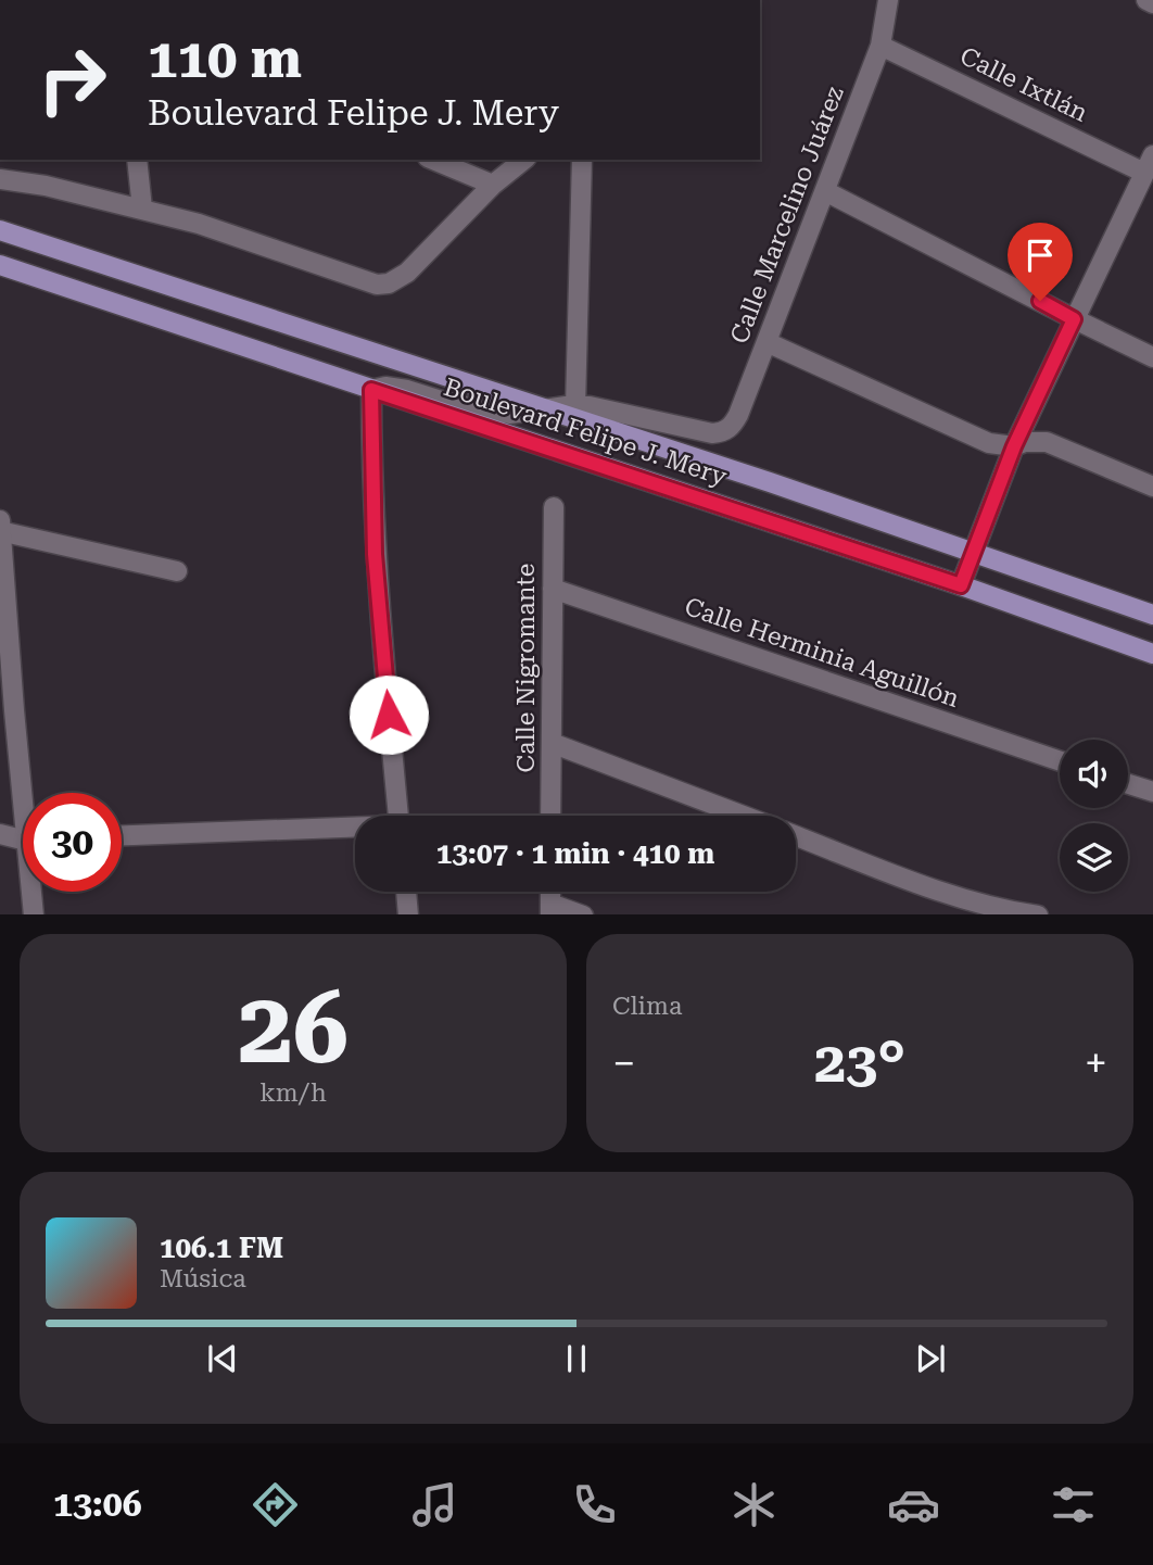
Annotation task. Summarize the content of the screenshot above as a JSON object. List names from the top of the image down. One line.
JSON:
{"streets":{"main road":["Boulevard Felipe J. Mery"],"street":["Calle Ixtlán","Calle Marcelino Juárez","Calle Herminia Aguillón","Calle Nigromante"]},"crossings":[["Calle Ixtlán","Calle Marcelino Juárez"],["Calle Herminia Aguillón","Calle Nigromante"]],"page":{"turn":["110 m","Boulevard Felipe J. Mery"],"limit":"30","trip":"13:07 · 1 min · 410 m","tile":[["26","km/h"],"Clima"],"heat":["−","23°","+"],"song":["106.1 FM","Música"],"tabs":"13:06"}}
